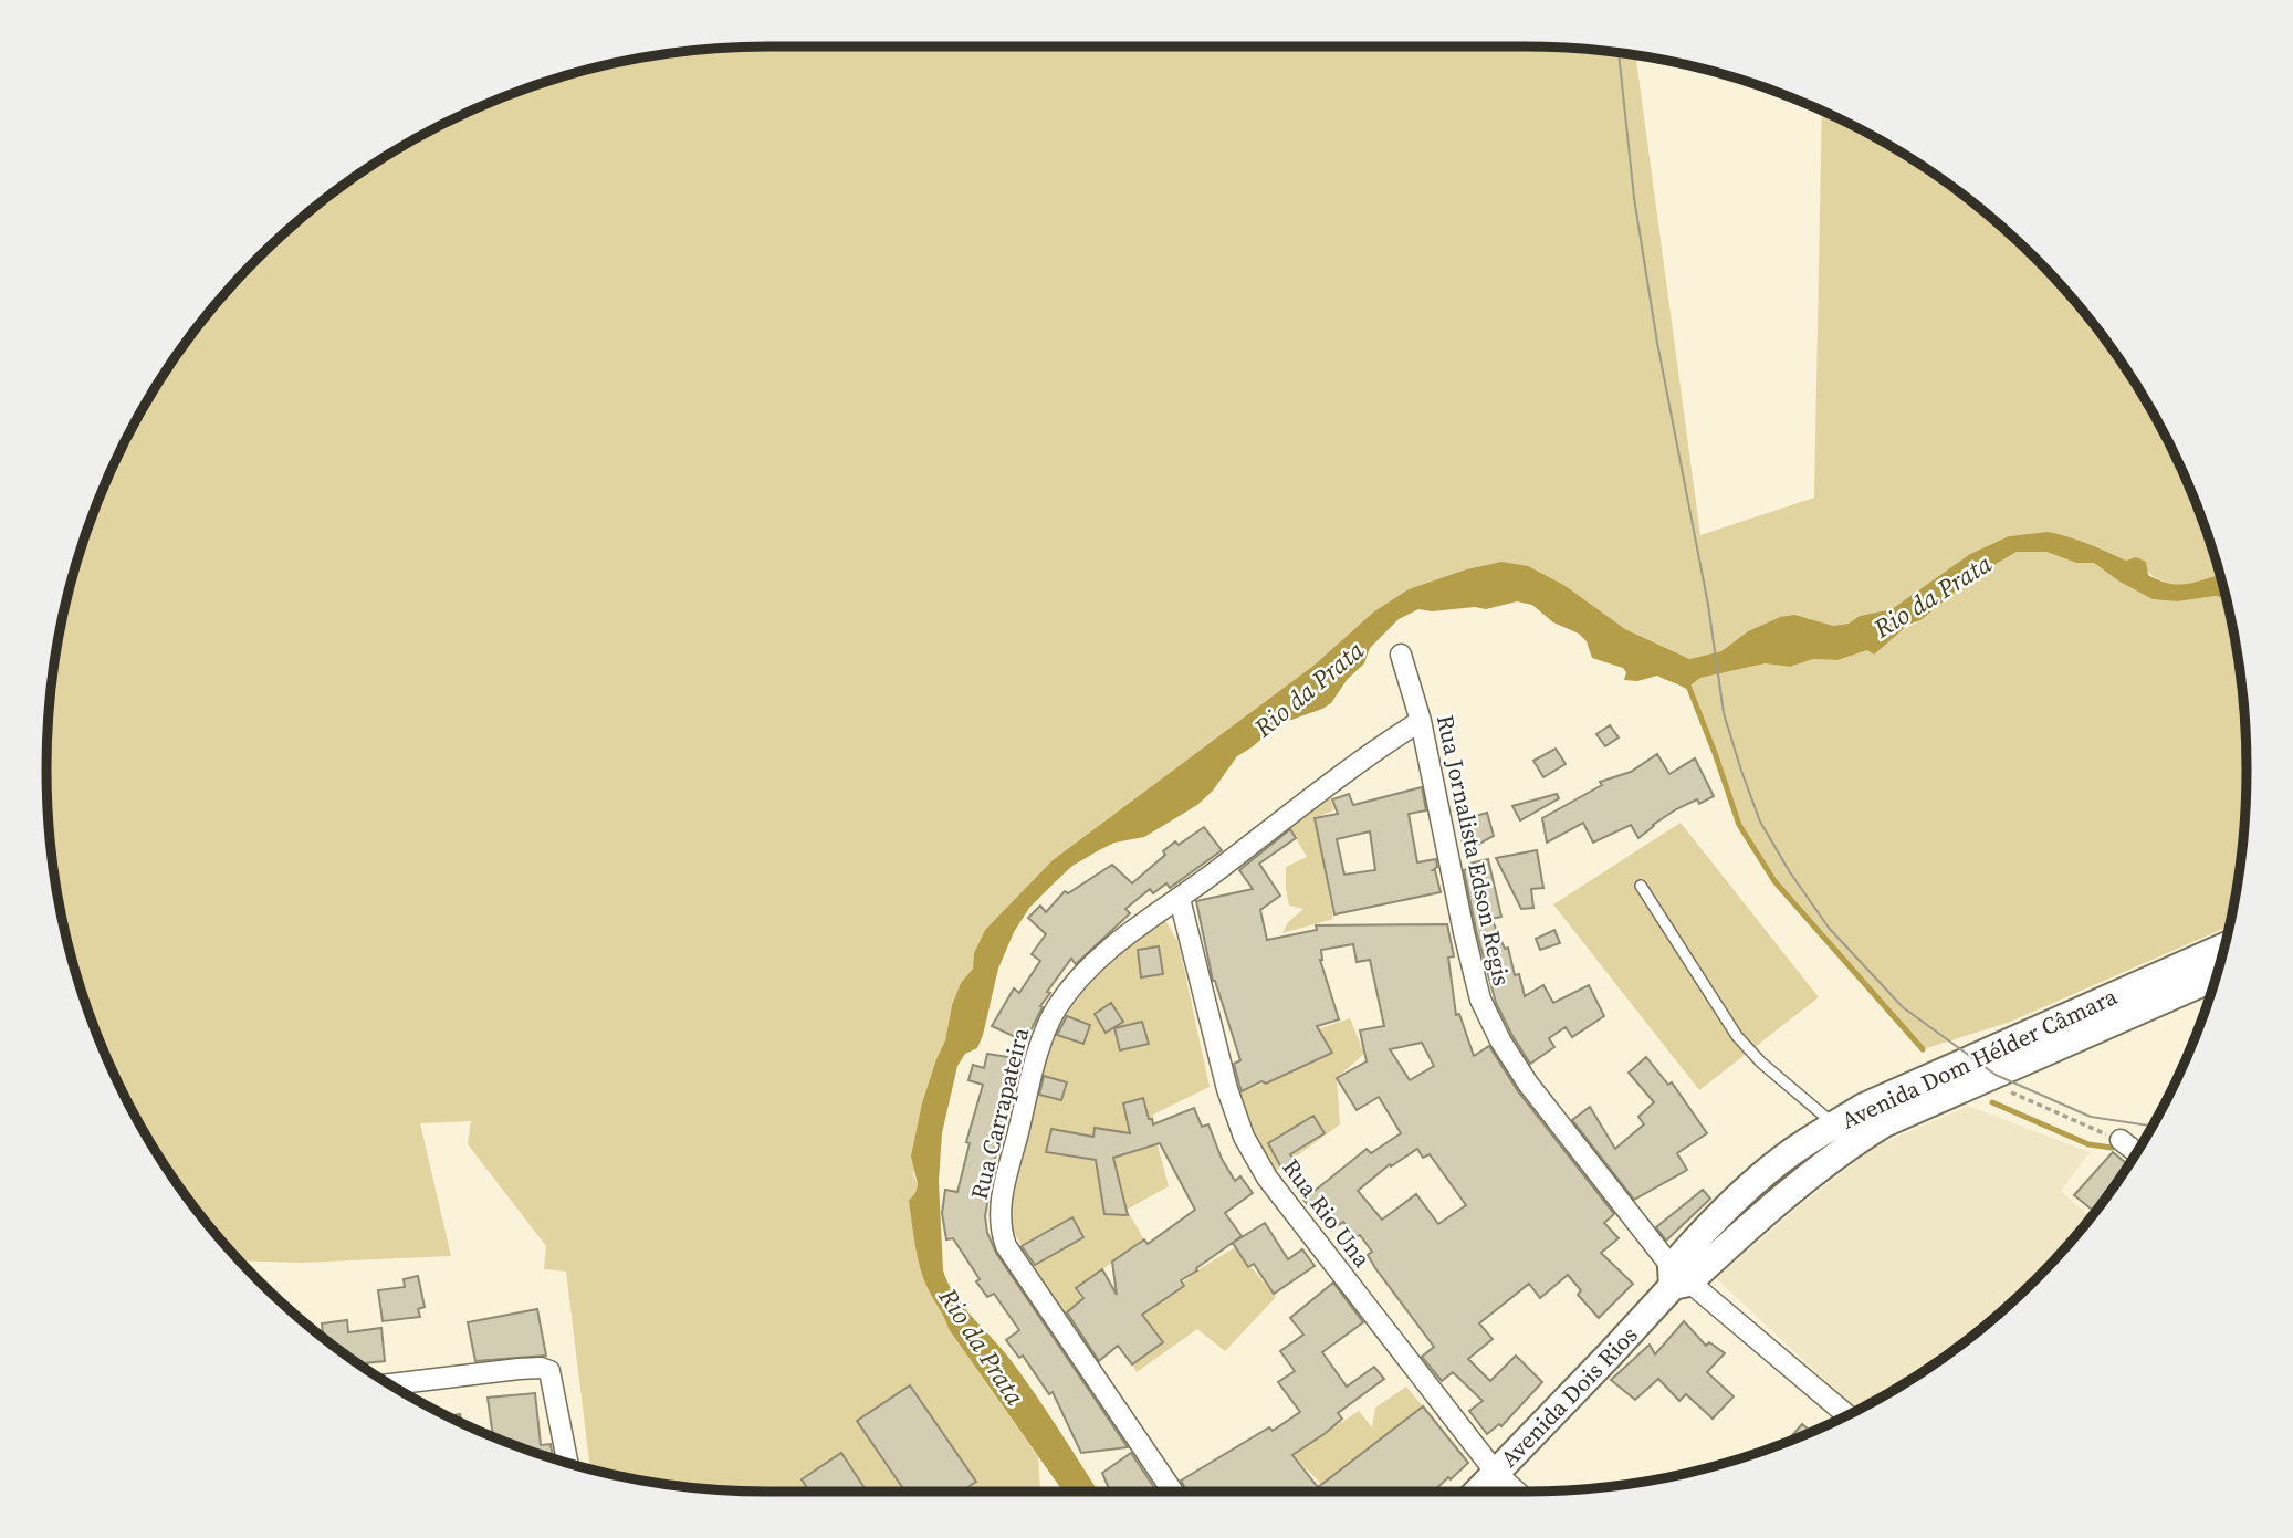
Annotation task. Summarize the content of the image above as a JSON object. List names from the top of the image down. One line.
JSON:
{"streets":{"main road":["Avenida Dom Hélder Câmara","Avenida Dois Rios"],"street":["Rua Jornalista Edson Regis","Rua Carrapateira","Rua Rio Una"]},"crossings":[["Rua Jornalista Edson Regis","Avenida Dom Hélder Câmara"],["Rua Jornalista Edson Regis","Rua Carrapateira"],["Rua Jornalista Edson Regis","Avenida Dois Rios"],["Avenida Dom Hélder Câmara","Avenida Dois Rios"],["Rua Carrapateira","Rua Rio Una"],["Rua Rio Una","Avenida Dois Rios"]],"water":["Rio da Prata"]}
